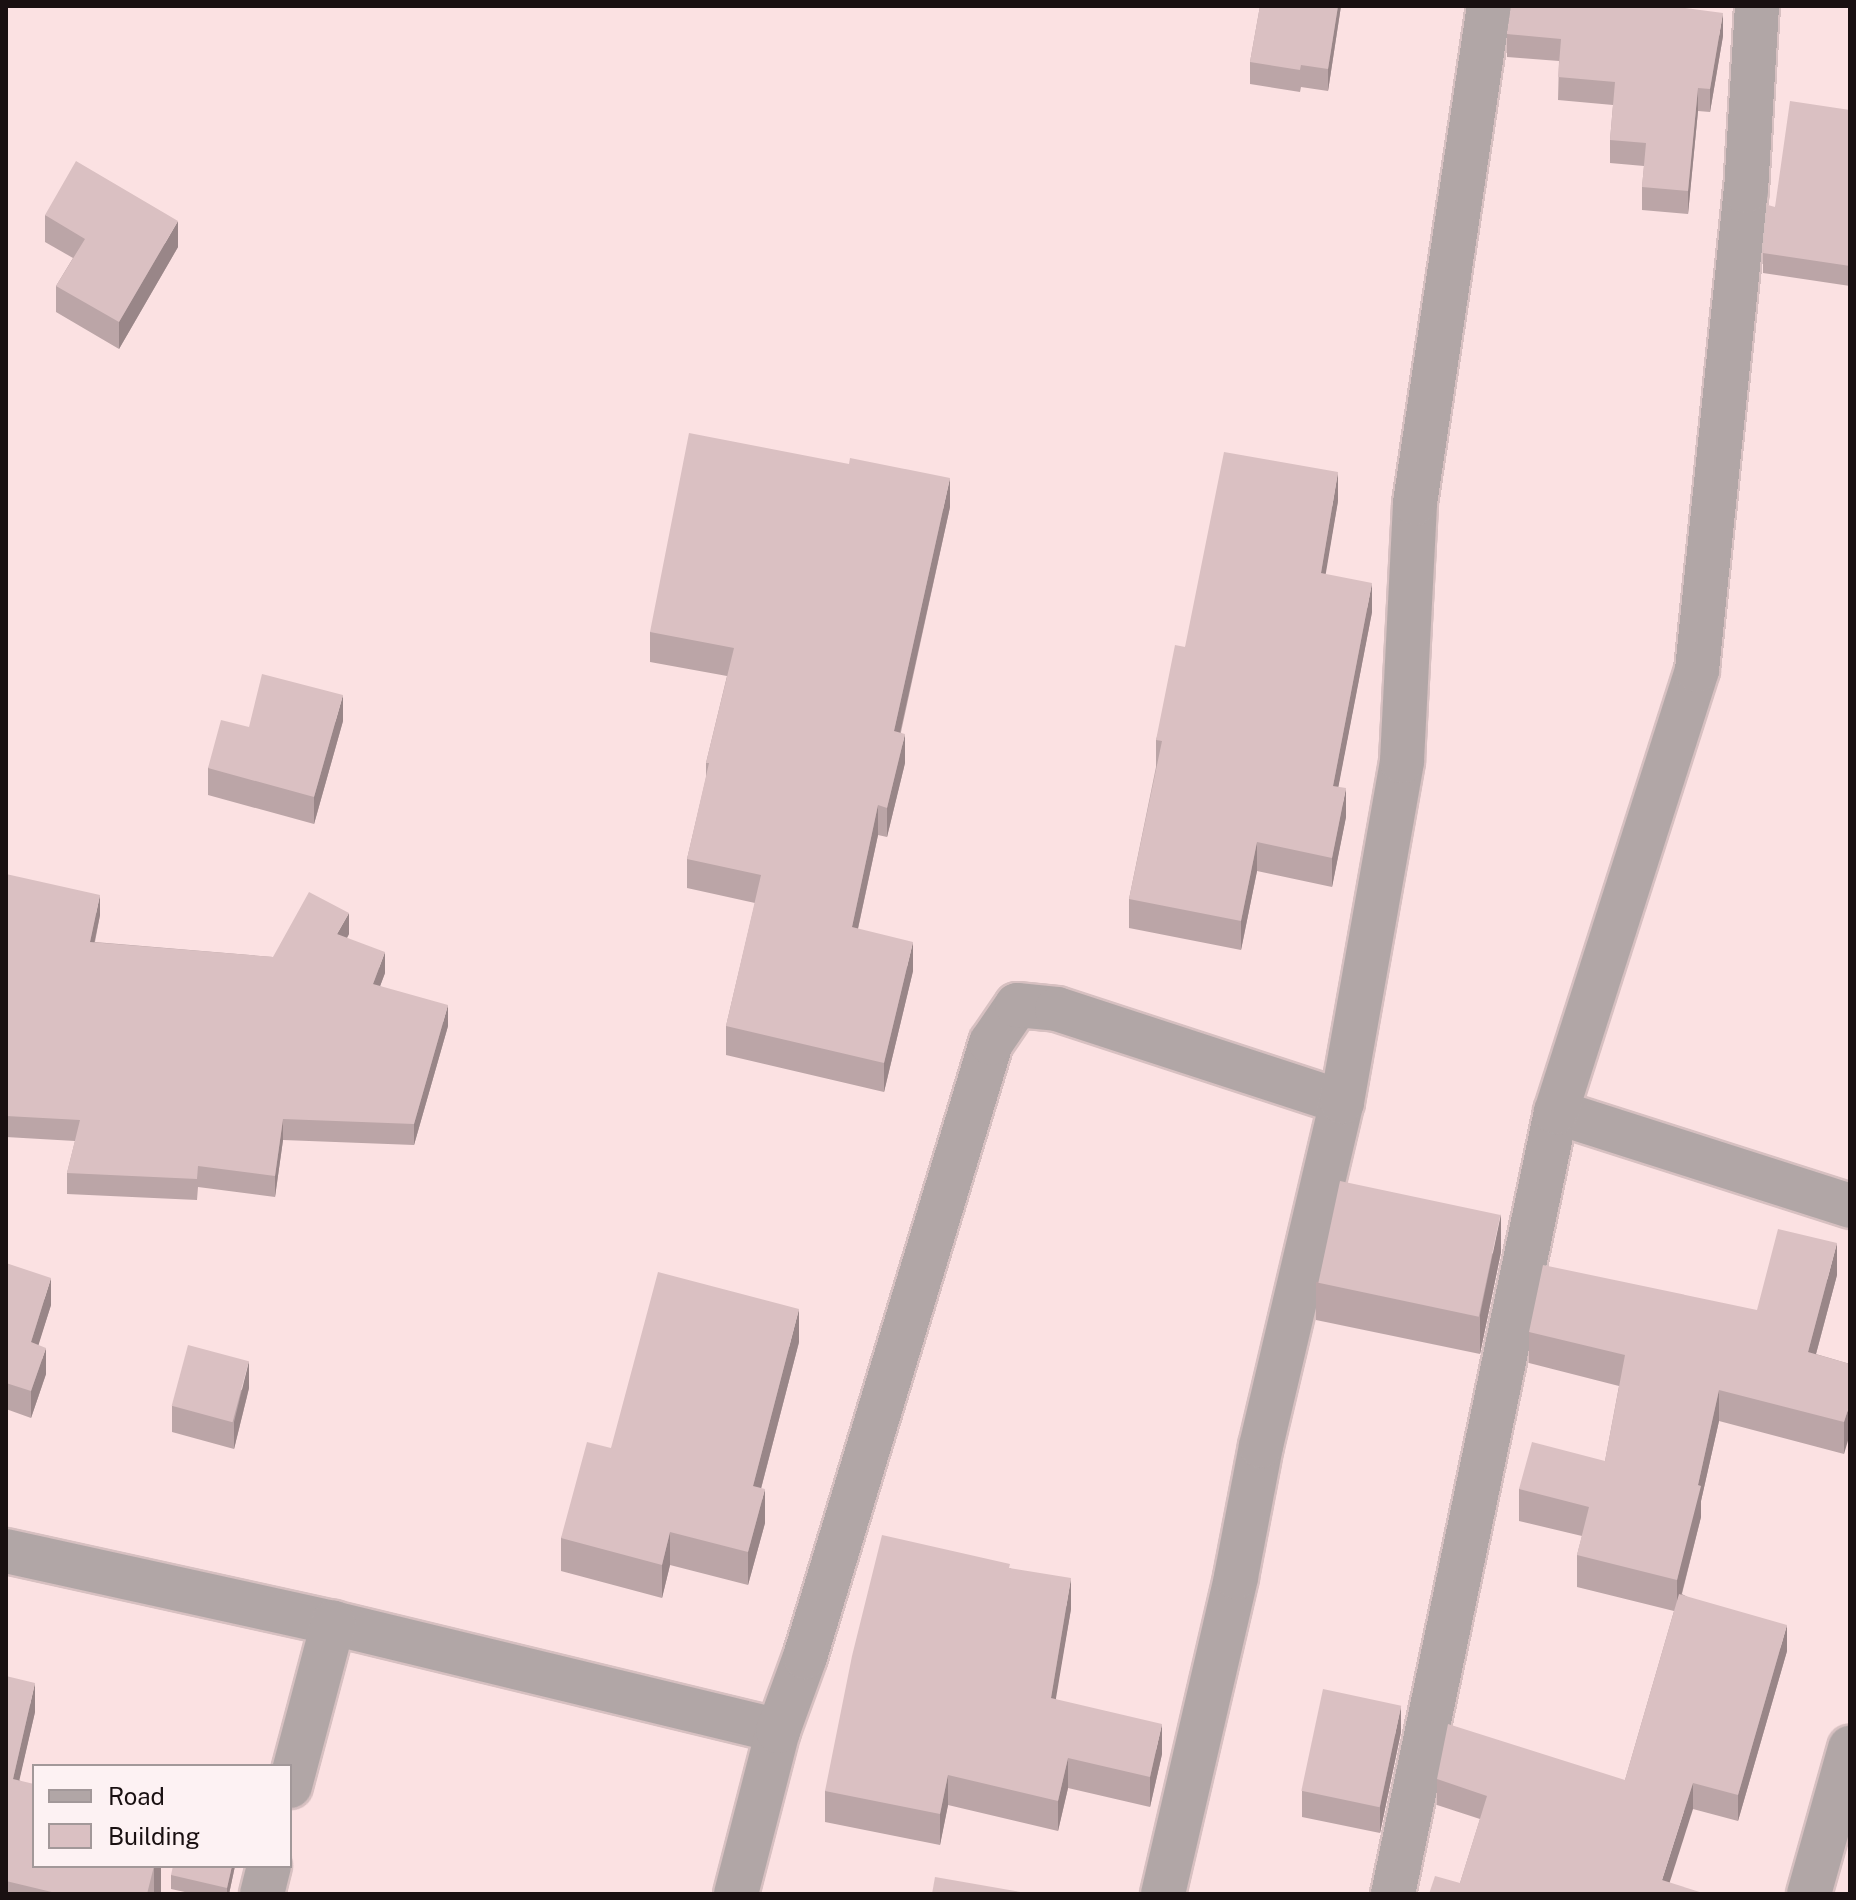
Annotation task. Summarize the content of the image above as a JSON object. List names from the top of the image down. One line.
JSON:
{"legend":["Road","Building"]}
